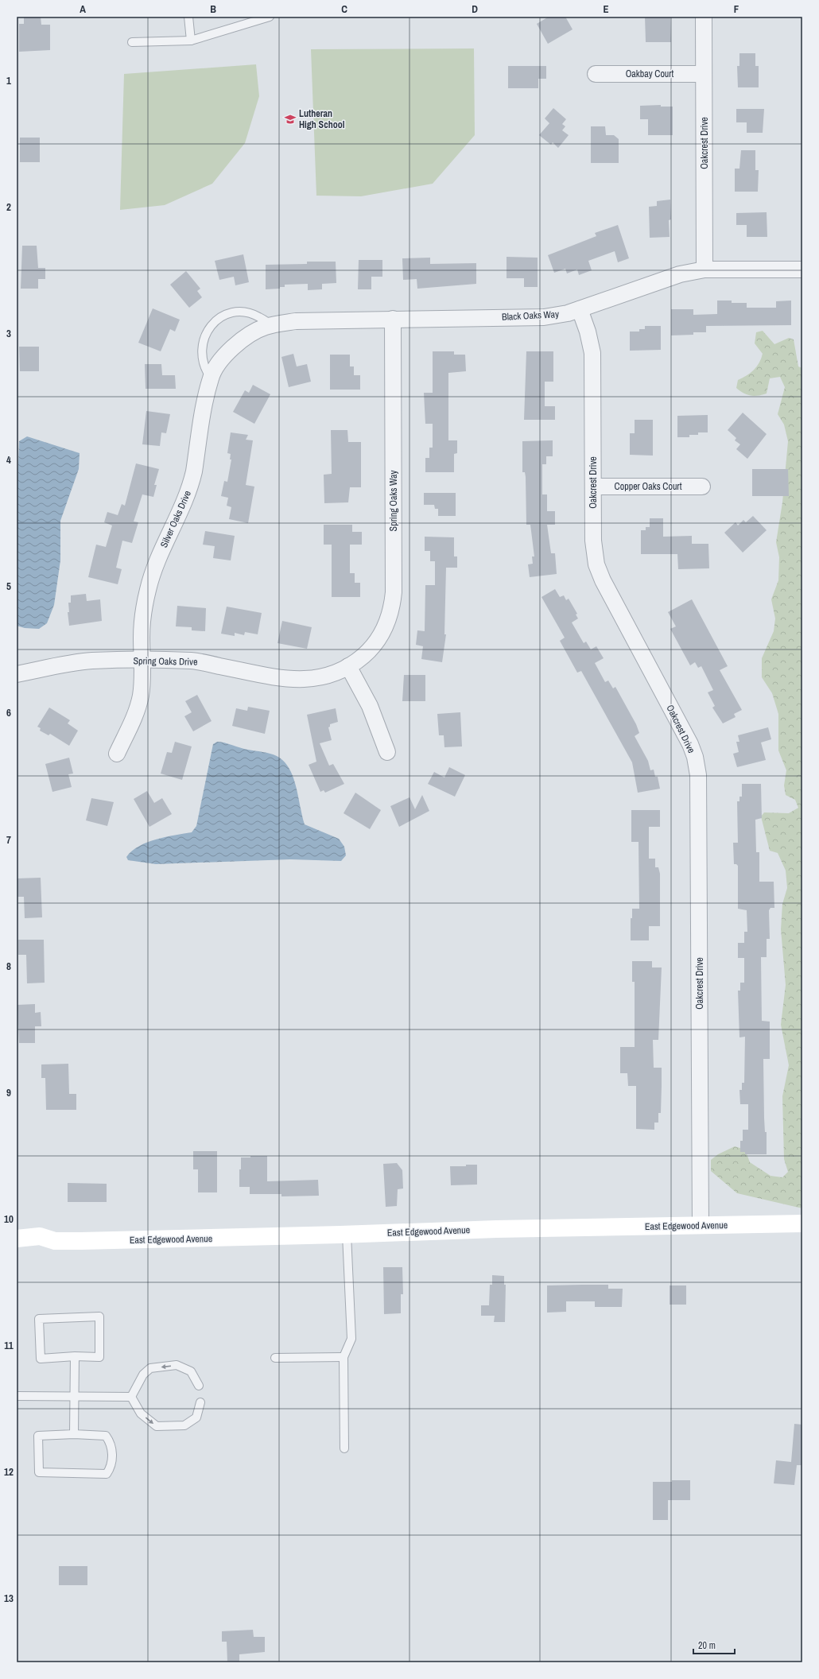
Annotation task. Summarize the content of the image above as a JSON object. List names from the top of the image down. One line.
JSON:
{"streets":{"main road":["East Edgewood Avenue"],"street":["Oakbay Court","Oakcrest Drive","Black Oaks Way","Copper Oaks Court","Spring Oaks Way","Silver Oaks Drive","Spring Oaks Drive"]},"crossings":[["Oakbay Court","Oakcrest Drive"],["Oakcrest Drive","Black Oaks Way"],["Oakcrest Drive","Copper Oaks Court"],["Oakcrest Drive","East Edgewood Avenue"],["Black Oaks Way","Spring Oaks Way"],["Black Oaks Way","Silver Oaks Drive"],["Spring Oaks Way","Spring Oaks Drive"],["Silver Oaks Drive","Spring Oaks Drive"]],"places":{"school or university":["Lutheran High School"]},"scale_bar":"20 m","grid":{"columns":["A","B","C","D","E","F"],"rows":["1","2","3","4","5","6","7","8","9","10","11","12","13"]}}
